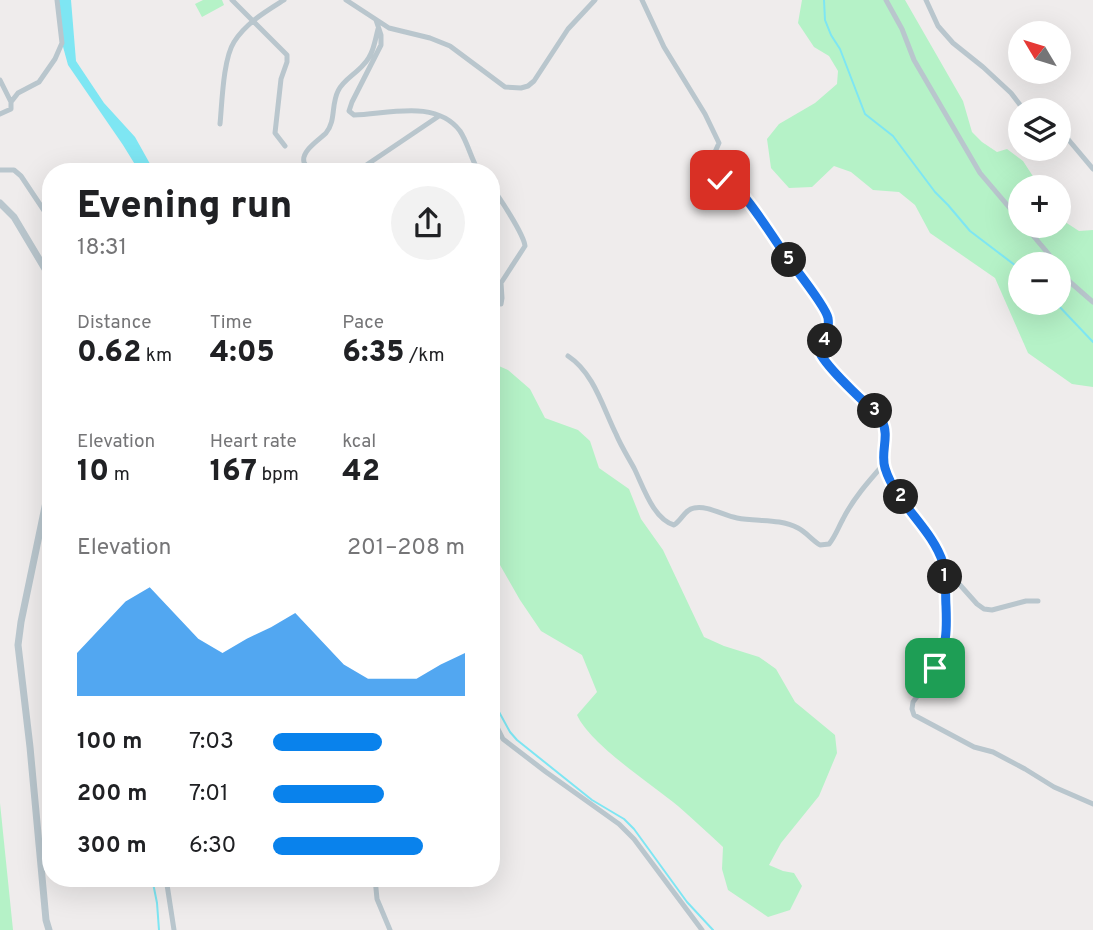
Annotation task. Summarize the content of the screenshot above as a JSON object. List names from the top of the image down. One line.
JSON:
{"north":"top left","page":{"map_buttons":["+","−"],"heading":["Evening run","18:31"],"pins":["5","4","3","2","1"],"stats":[["Distance","0.62 km"],["Time","4:05"],["Pace","6:35 /km"],["Elevation","10 m"],["Heart rate","167 bpm"],["kcal","42"]],"chart":["Elevation","201–208 m"],"list":[{"name":"100 m","note":"7:03"},{"name":"200 m","note":"7:01"},{"name":"300 m","note":"6:30"}]}}
